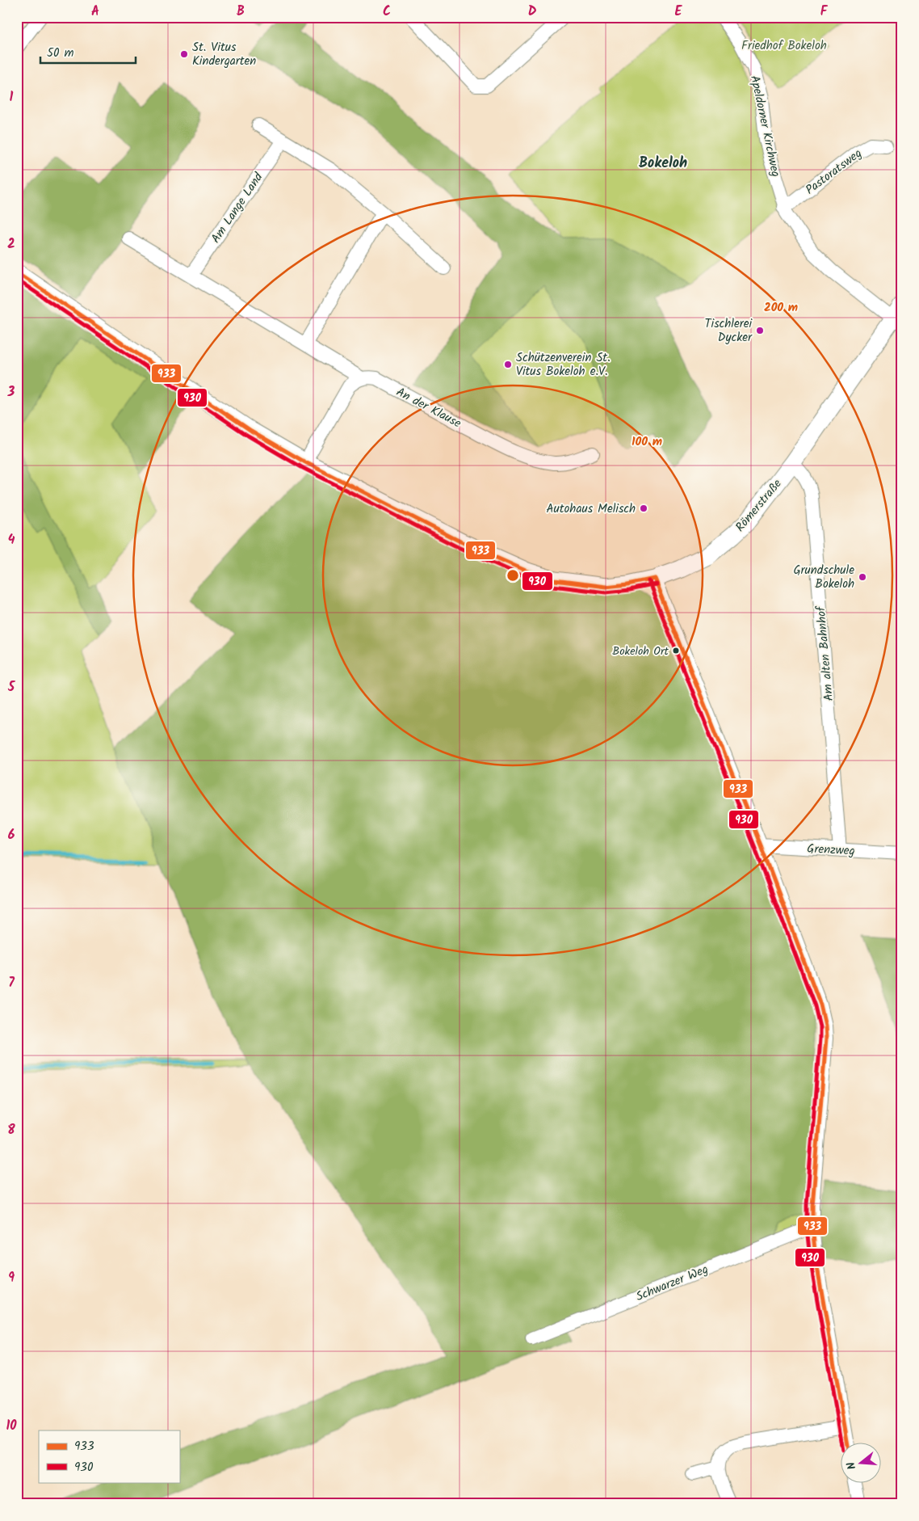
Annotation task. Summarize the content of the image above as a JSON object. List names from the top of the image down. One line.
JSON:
{"streets":{"street":["Apeldorner Kirchweg","Pastoratsweg","Am Lange Land","An der Klause","Römerstraße","Am alten Bahnhof","Grenzweg","Schwarzer Weg"]},"crossings":[["Apeldorner Kirchweg","Pastoratsweg"],["Apeldorner Kirchweg","Römerstraße"],["Römerstraße","Am alten Bahnhof"],["Am alten Bahnhof","Grenzweg"]],"districts":["Bokeloh"],"parks":["Friedhof Bokeloh"],"places":["St. Vitus Kindergarten","Tischlerei Dycker","Schützenverein St. Vitus Bokeloh e.V.","Autohaus Melisch","Grundschule Bokeloh","Bokeloh Ort"],"lines":["transit line 933","transit line 930"],"legend":["933","930"],"scale_bar":"50 m","north":"left","grid":{"columns":["A","B","C","D","E","F"],"rows":["1","2","3","4","5","6","7","8","9","10"]},"rings":["200 m","100 m"]}
